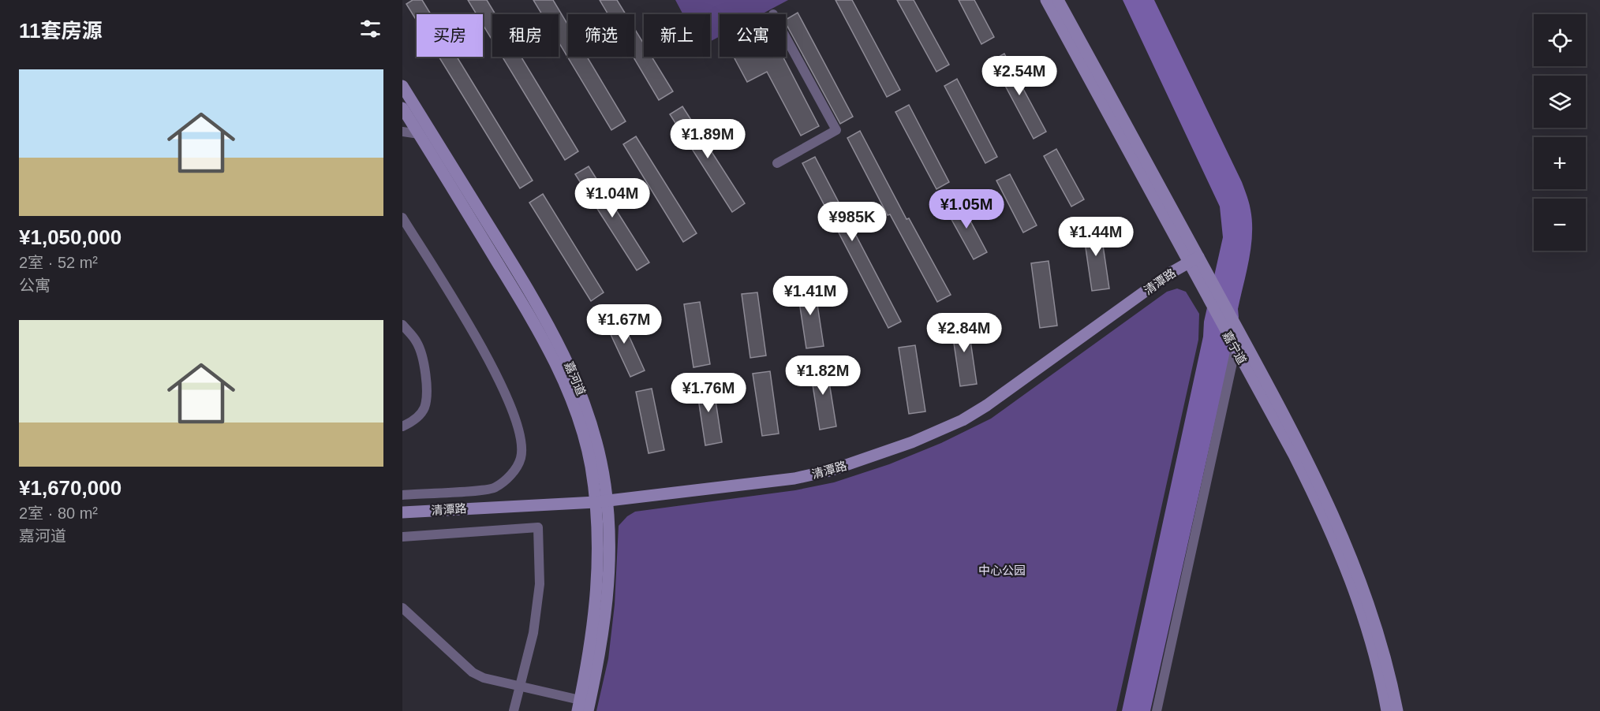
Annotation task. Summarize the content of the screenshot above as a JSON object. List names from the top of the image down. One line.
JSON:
{"streets":{"street":["清潭路","嘉宁道","嘉河道"]},"crossings":[["清潭路","嘉宁道"],["清潭路","嘉河道"]],"parks":["中心公园"],"page":{"heading":"11套房源","map_buttons":["+","−"],"chip":["买房","租房","筛选","新上","公寓"],"price":["¥2.54M","¥1.89M","¥1.04M","¥1.05M","¥985K","¥1.44M","¥1.41M","¥1.67M","¥2.84M","¥1.82M","¥1.76M"],"list":[{"name":"¥1,050,000","note":"2室 · 52 m² · 公寓"},{"name":"¥1,670,000","note":"2室 · 80 m² · 嘉河道"}]}}
